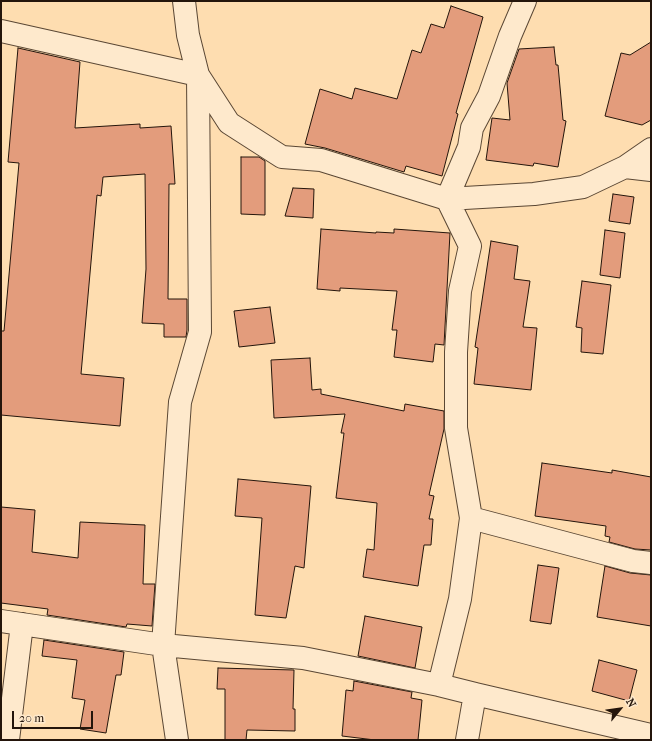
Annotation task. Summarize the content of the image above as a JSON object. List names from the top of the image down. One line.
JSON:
{"scale_bar":"20 m","north":"top right"}
